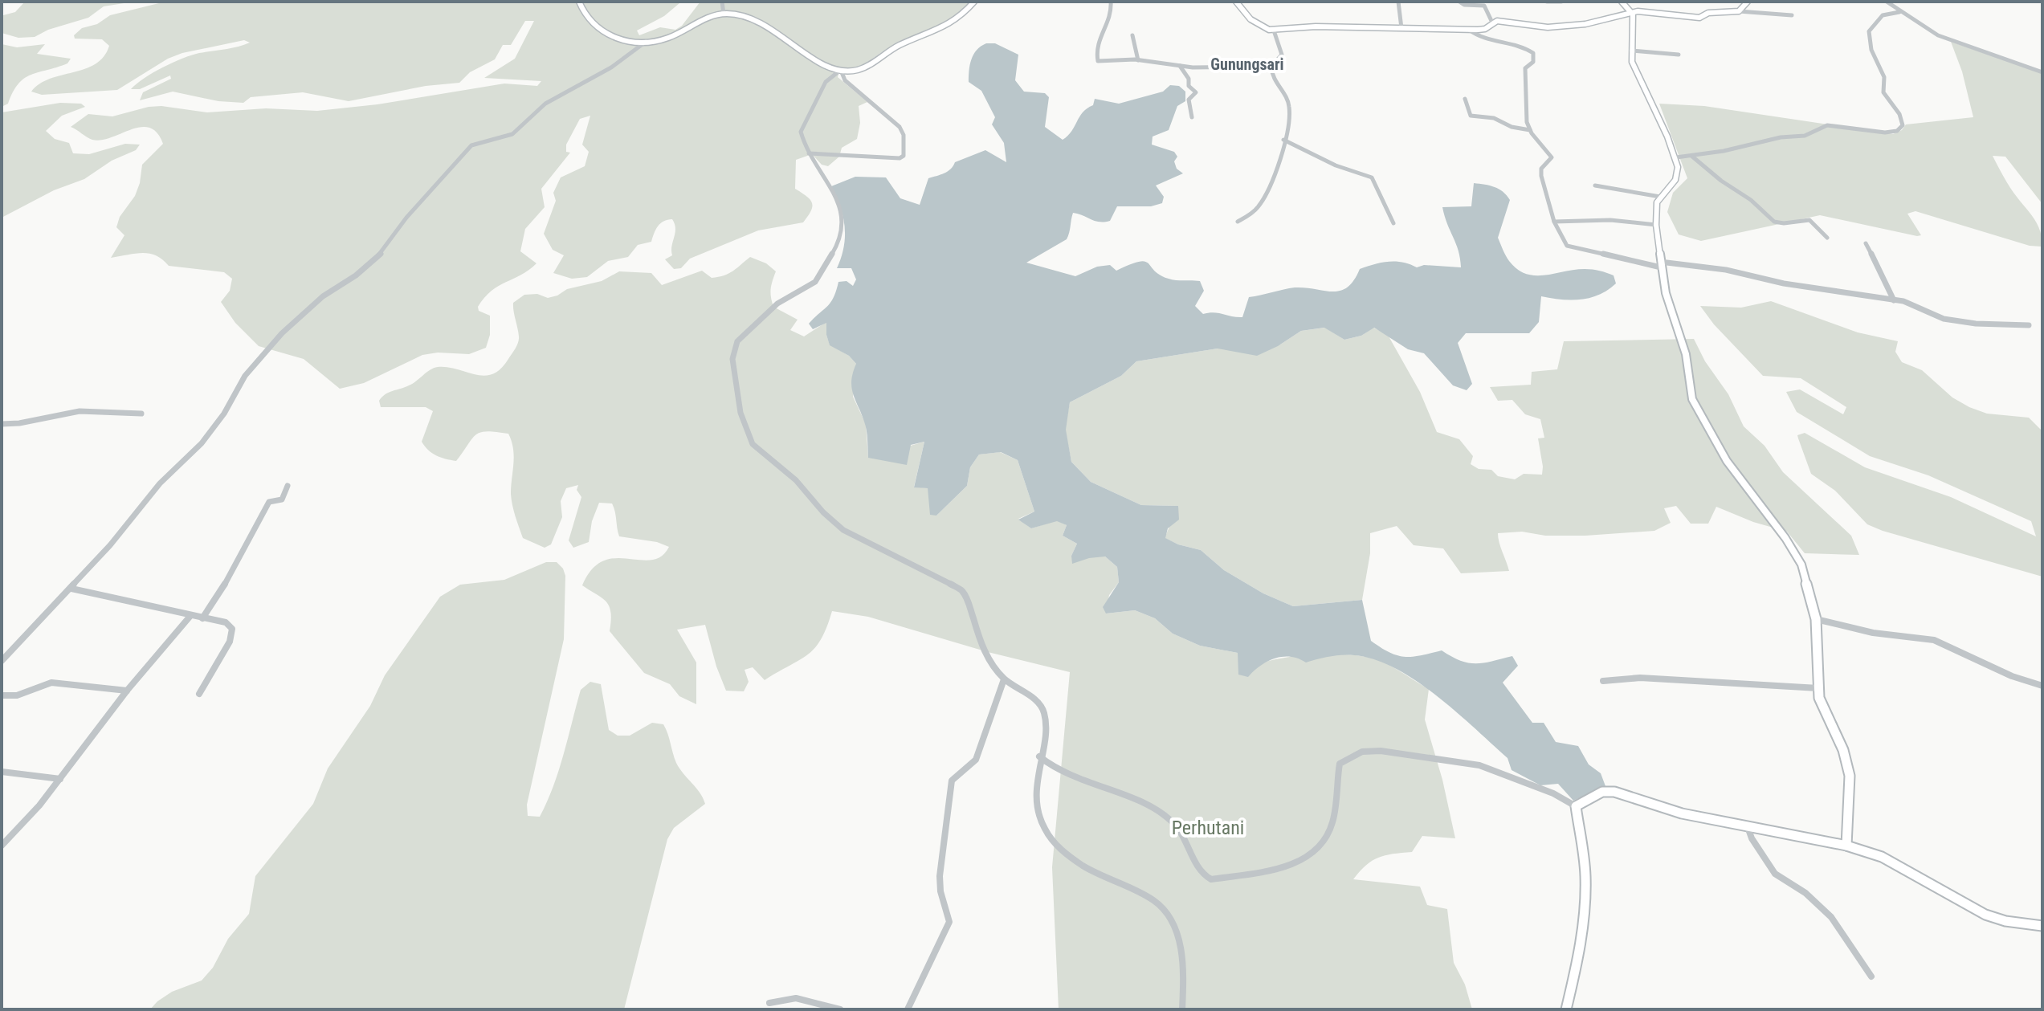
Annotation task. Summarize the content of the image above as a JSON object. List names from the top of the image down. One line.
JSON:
{"districts":["Gunungsari"],"parks":["Perhutani"]}
